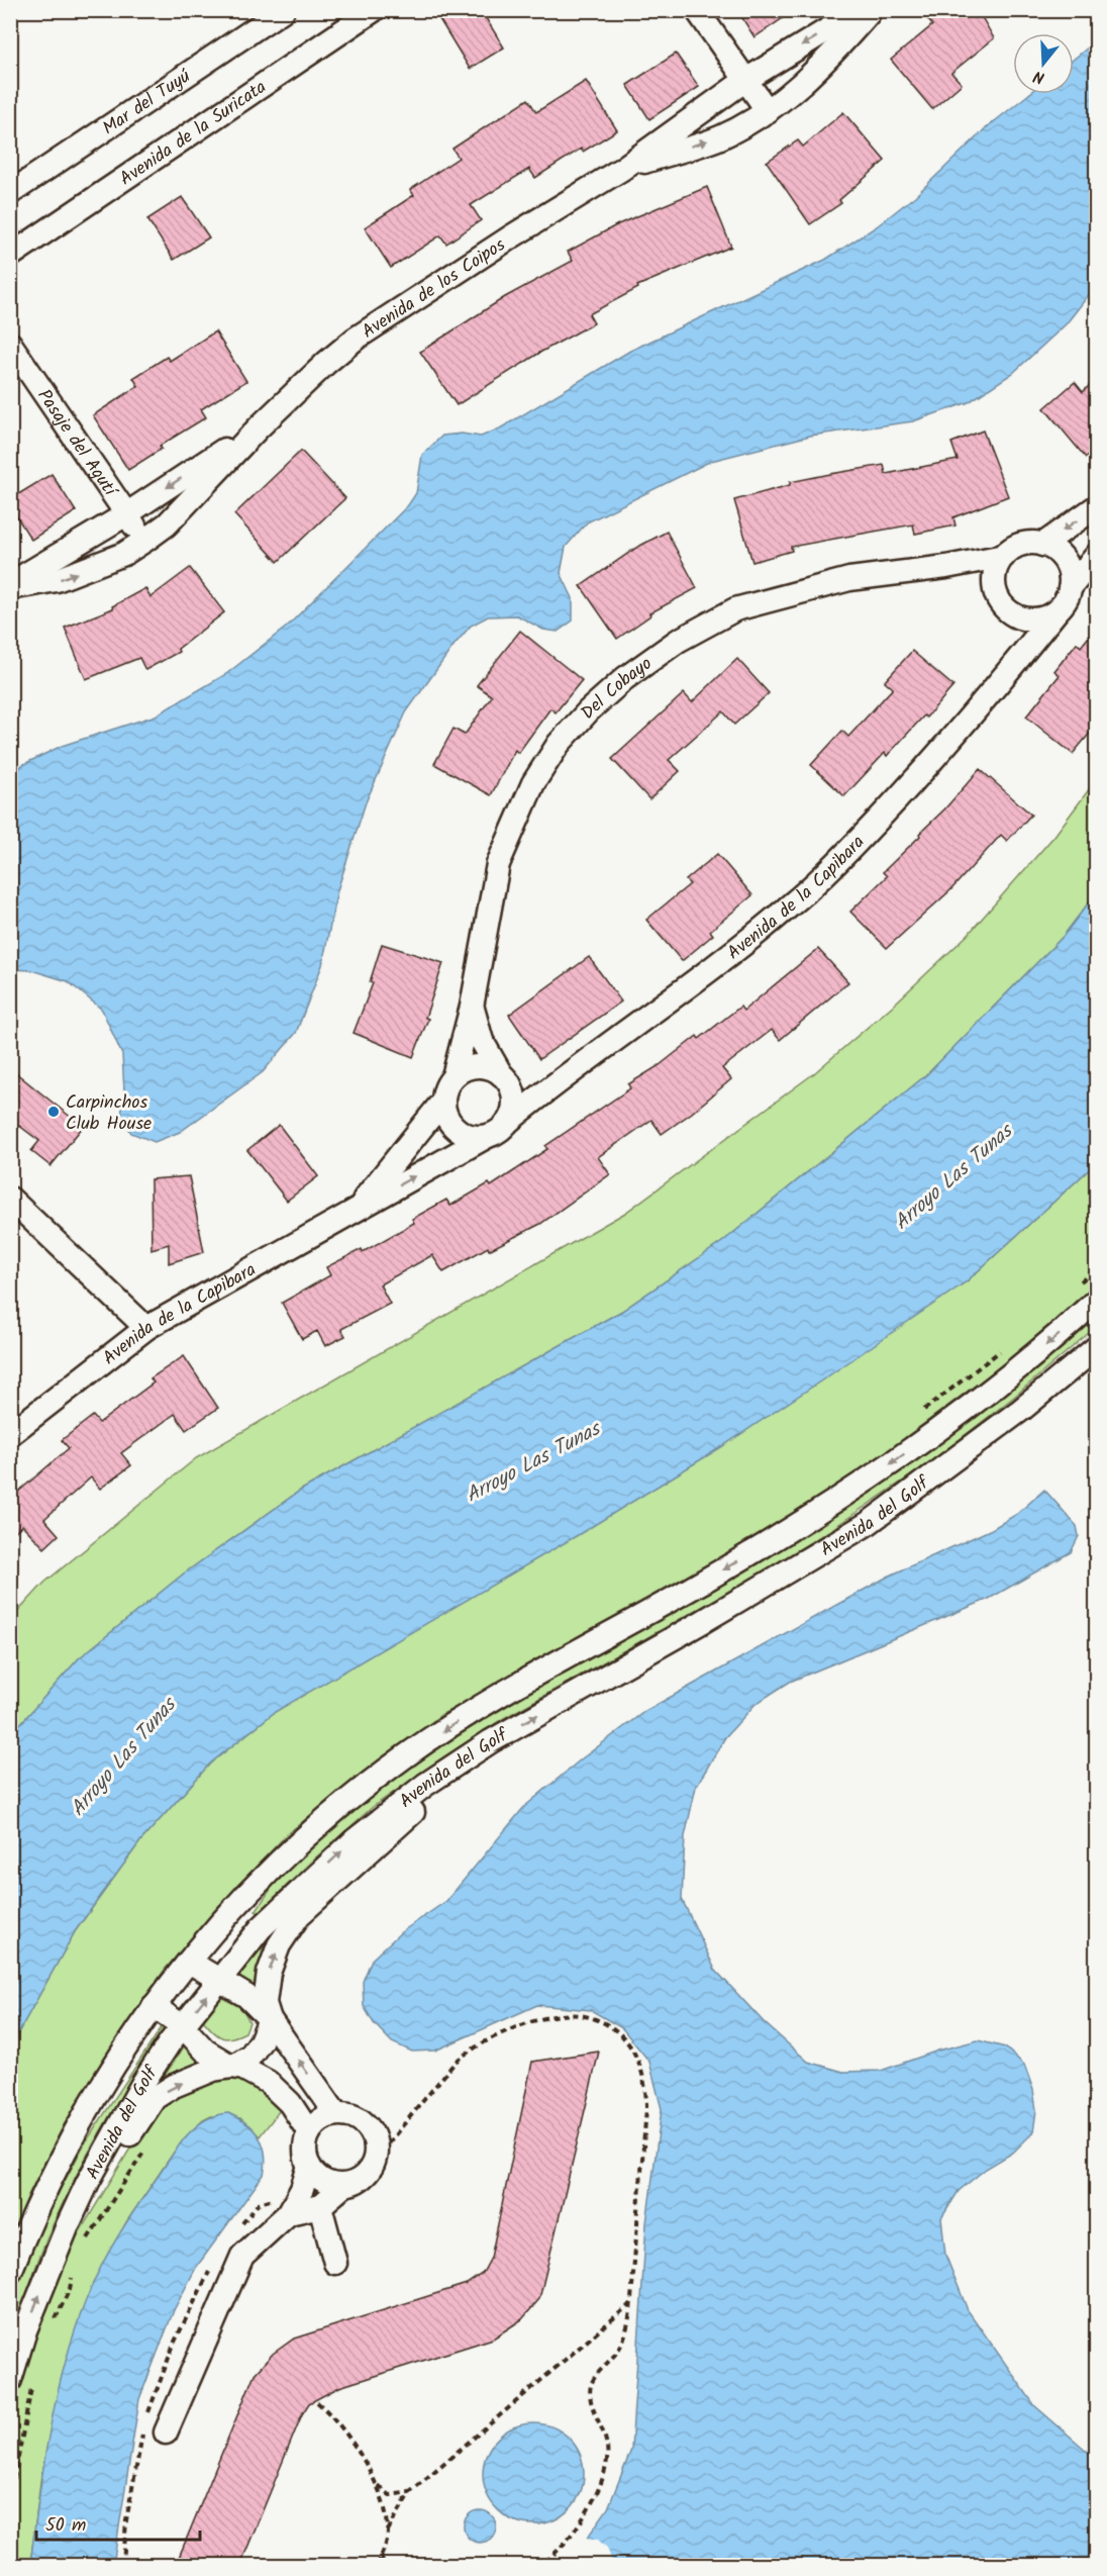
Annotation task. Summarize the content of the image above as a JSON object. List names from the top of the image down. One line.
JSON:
{"streets":{"street":["Mar del Tuyú","Avenida de la Suricata","Avenida de los Coipos","Pasaje del Agutí","Del Cobayo","Avenida de la Capibara","Avenida del Golf"]},"crossings":[["Avenida de los Coipos","Pasaje del Agutí"],["Del Cobayo","Avenida de la Capibara"]],"water":["Arroyo Las Tunas"],"places":["Carpinchos Club House"],"scale_bar":"50 m","north":"bottom"}
